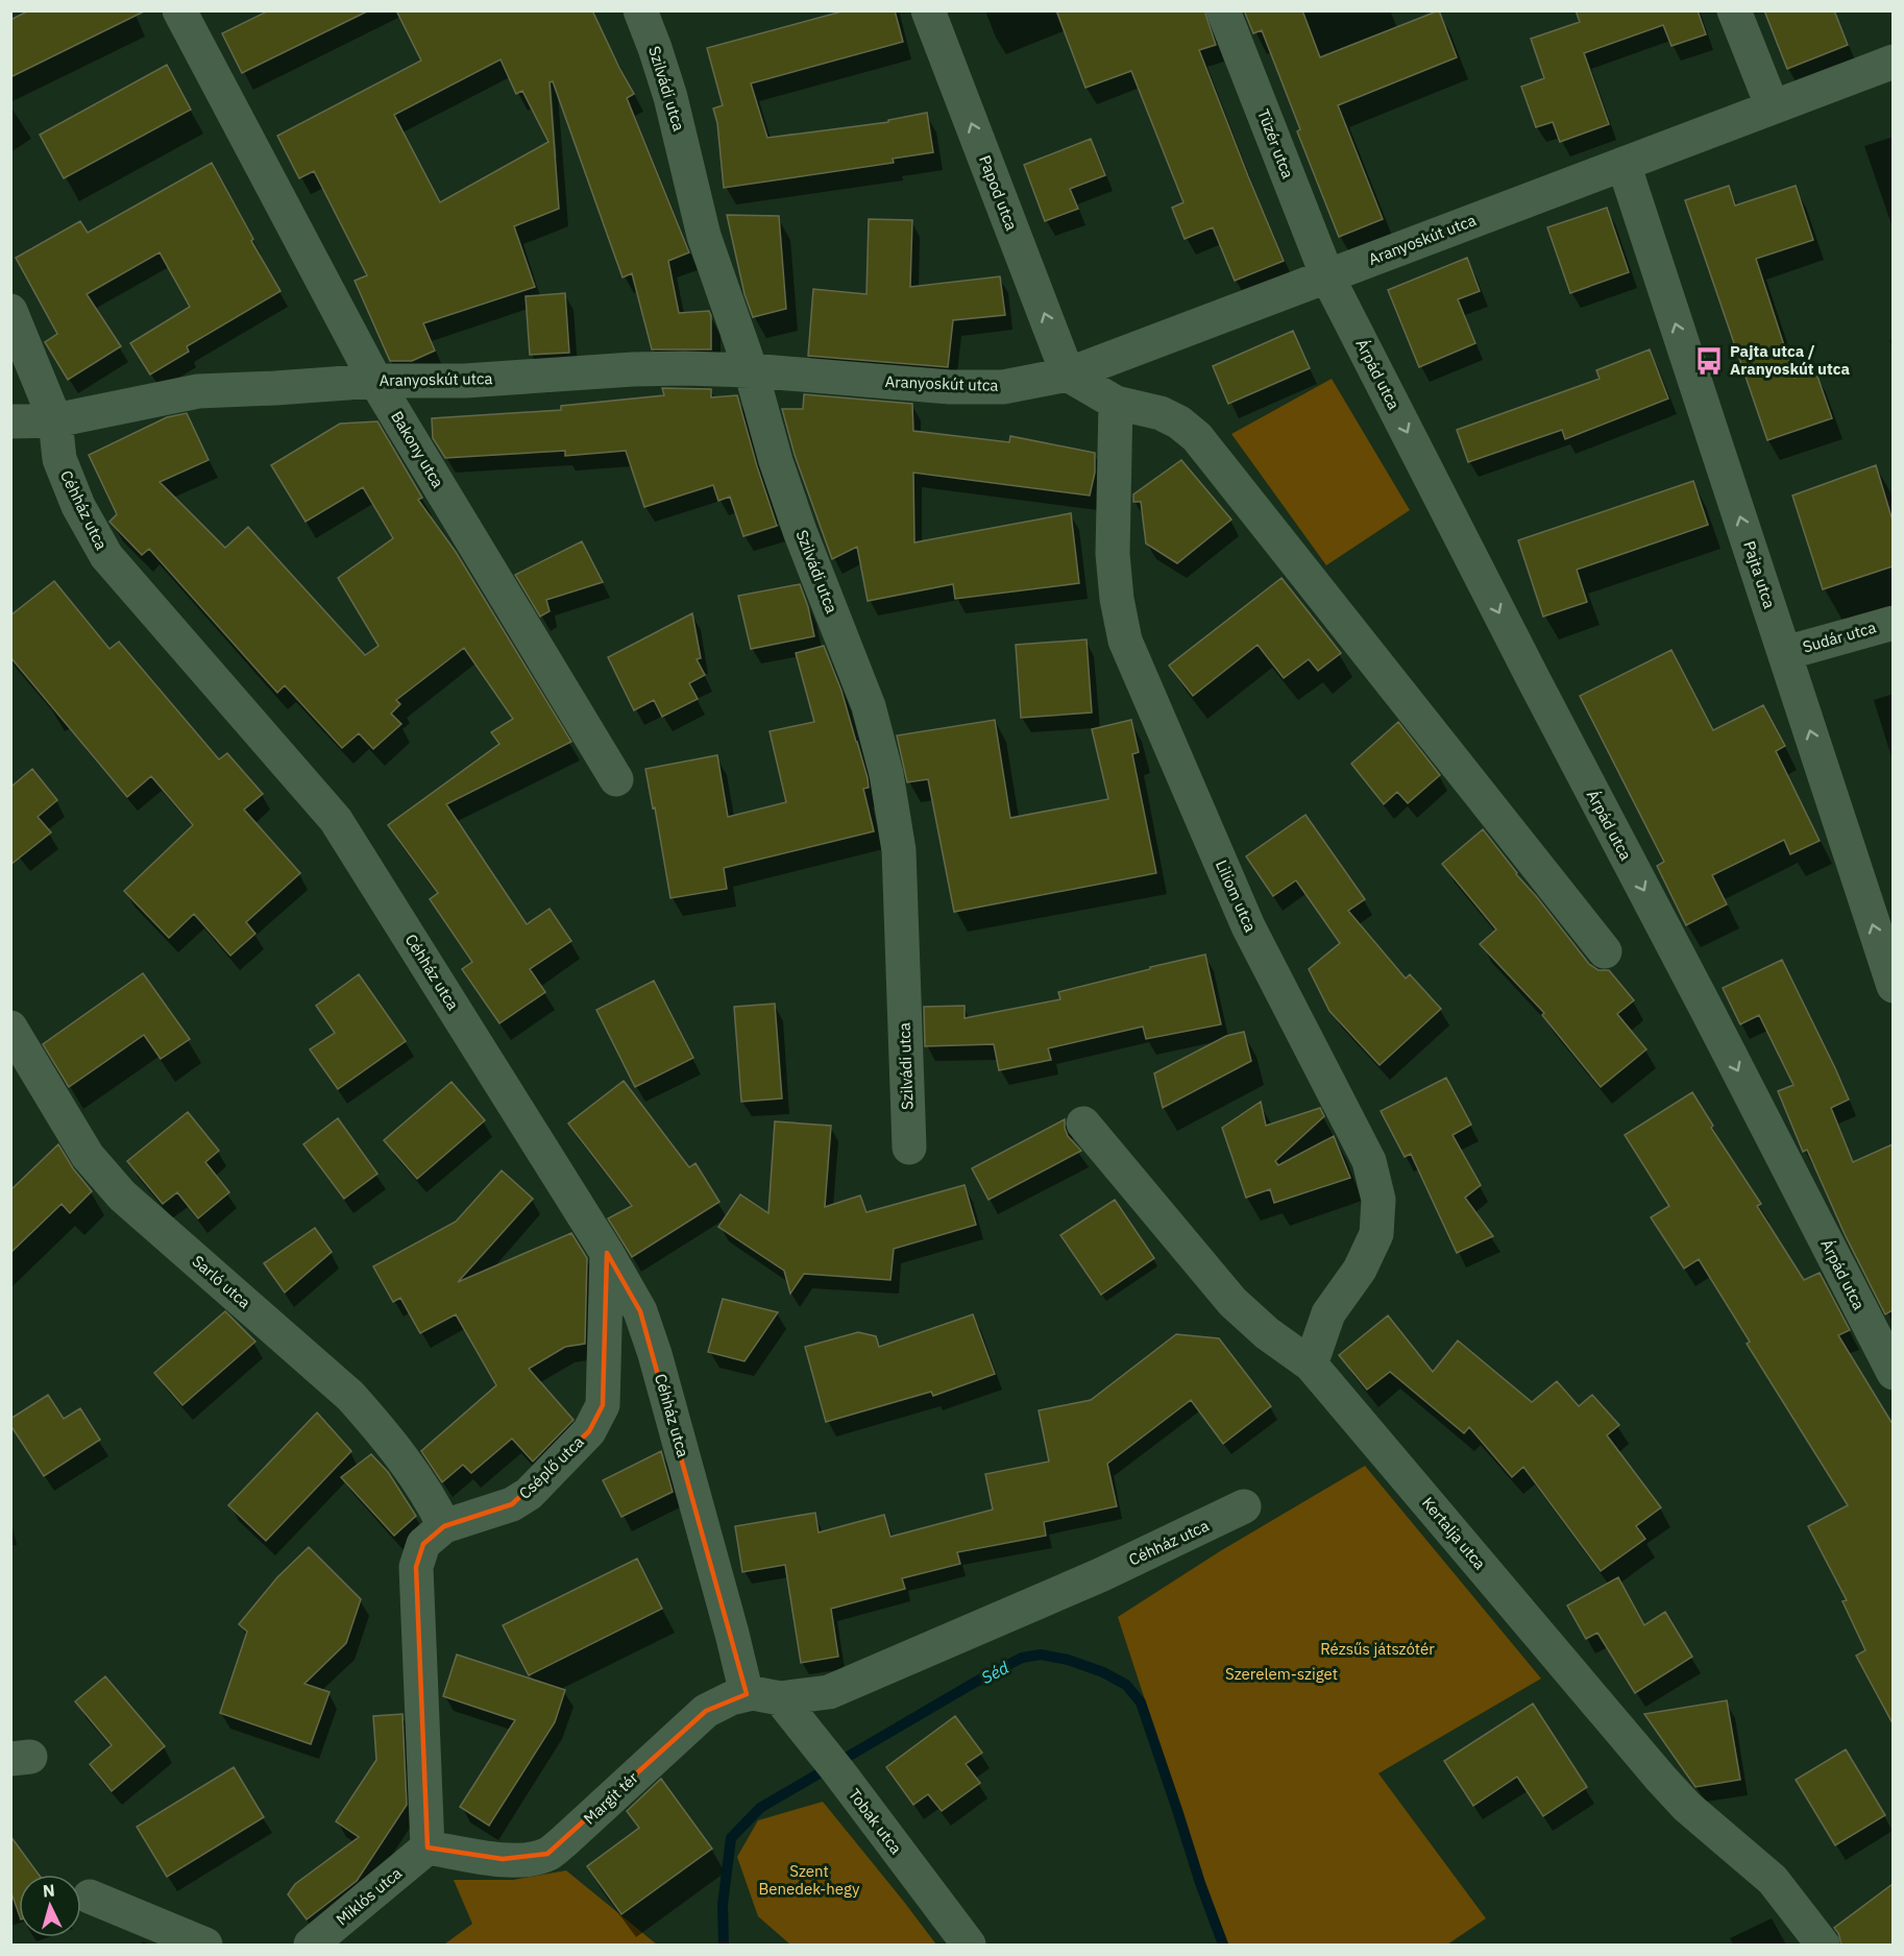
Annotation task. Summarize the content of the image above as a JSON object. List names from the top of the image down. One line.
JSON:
{"streets":{"street":["Szilvádi utca","Tüzér utca","Papod utca","Aranyoskút utca","Árpád utca","Bakony utca","Céhház utca","Pajta utca","Sudár utca","Liliom utca","Sarló utca","Cséplő utca","Kertalja utca","Margit tér","Tobak utca","Miklós utca"]},"crossings":[["Szilvádi utca","Aranyoskút utca"],["Tüzér utca","Aranyoskút utca"],["Tüzér utca","Árpád utca"],["Papod utca","Aranyoskút utca"],["Aranyoskút utca","Árpád utca"],["Aranyoskút utca","Bakony utca"],["Aranyoskút utca","Céhház utca"],["Aranyoskút utca","Pajta utca"],["Céhház utca","Cséplő utca"],["Céhház utca","Margit tér"],["Céhház utca","Tobak utca"],["Pajta utca","Sudár utca"],["Liliom utca","Kertalja utca"],["Sarló utca","Cséplő utca"],["Cséplő utca","Margit tér"],["Cséplő utca","Miklós utca"],["Margit tér","Tobak utca"],["Margit tér","Miklós utca"]],"one_way":["Papod utca","Pajta utca"],"water":["Séd"],"parks":["Rézsűs játszótér","Szerelem-sziget","Szent Benedek-hegy"],"places":{"bus stop":["Pajta utca / Aranyoskút utca"]},"north":"top"}
